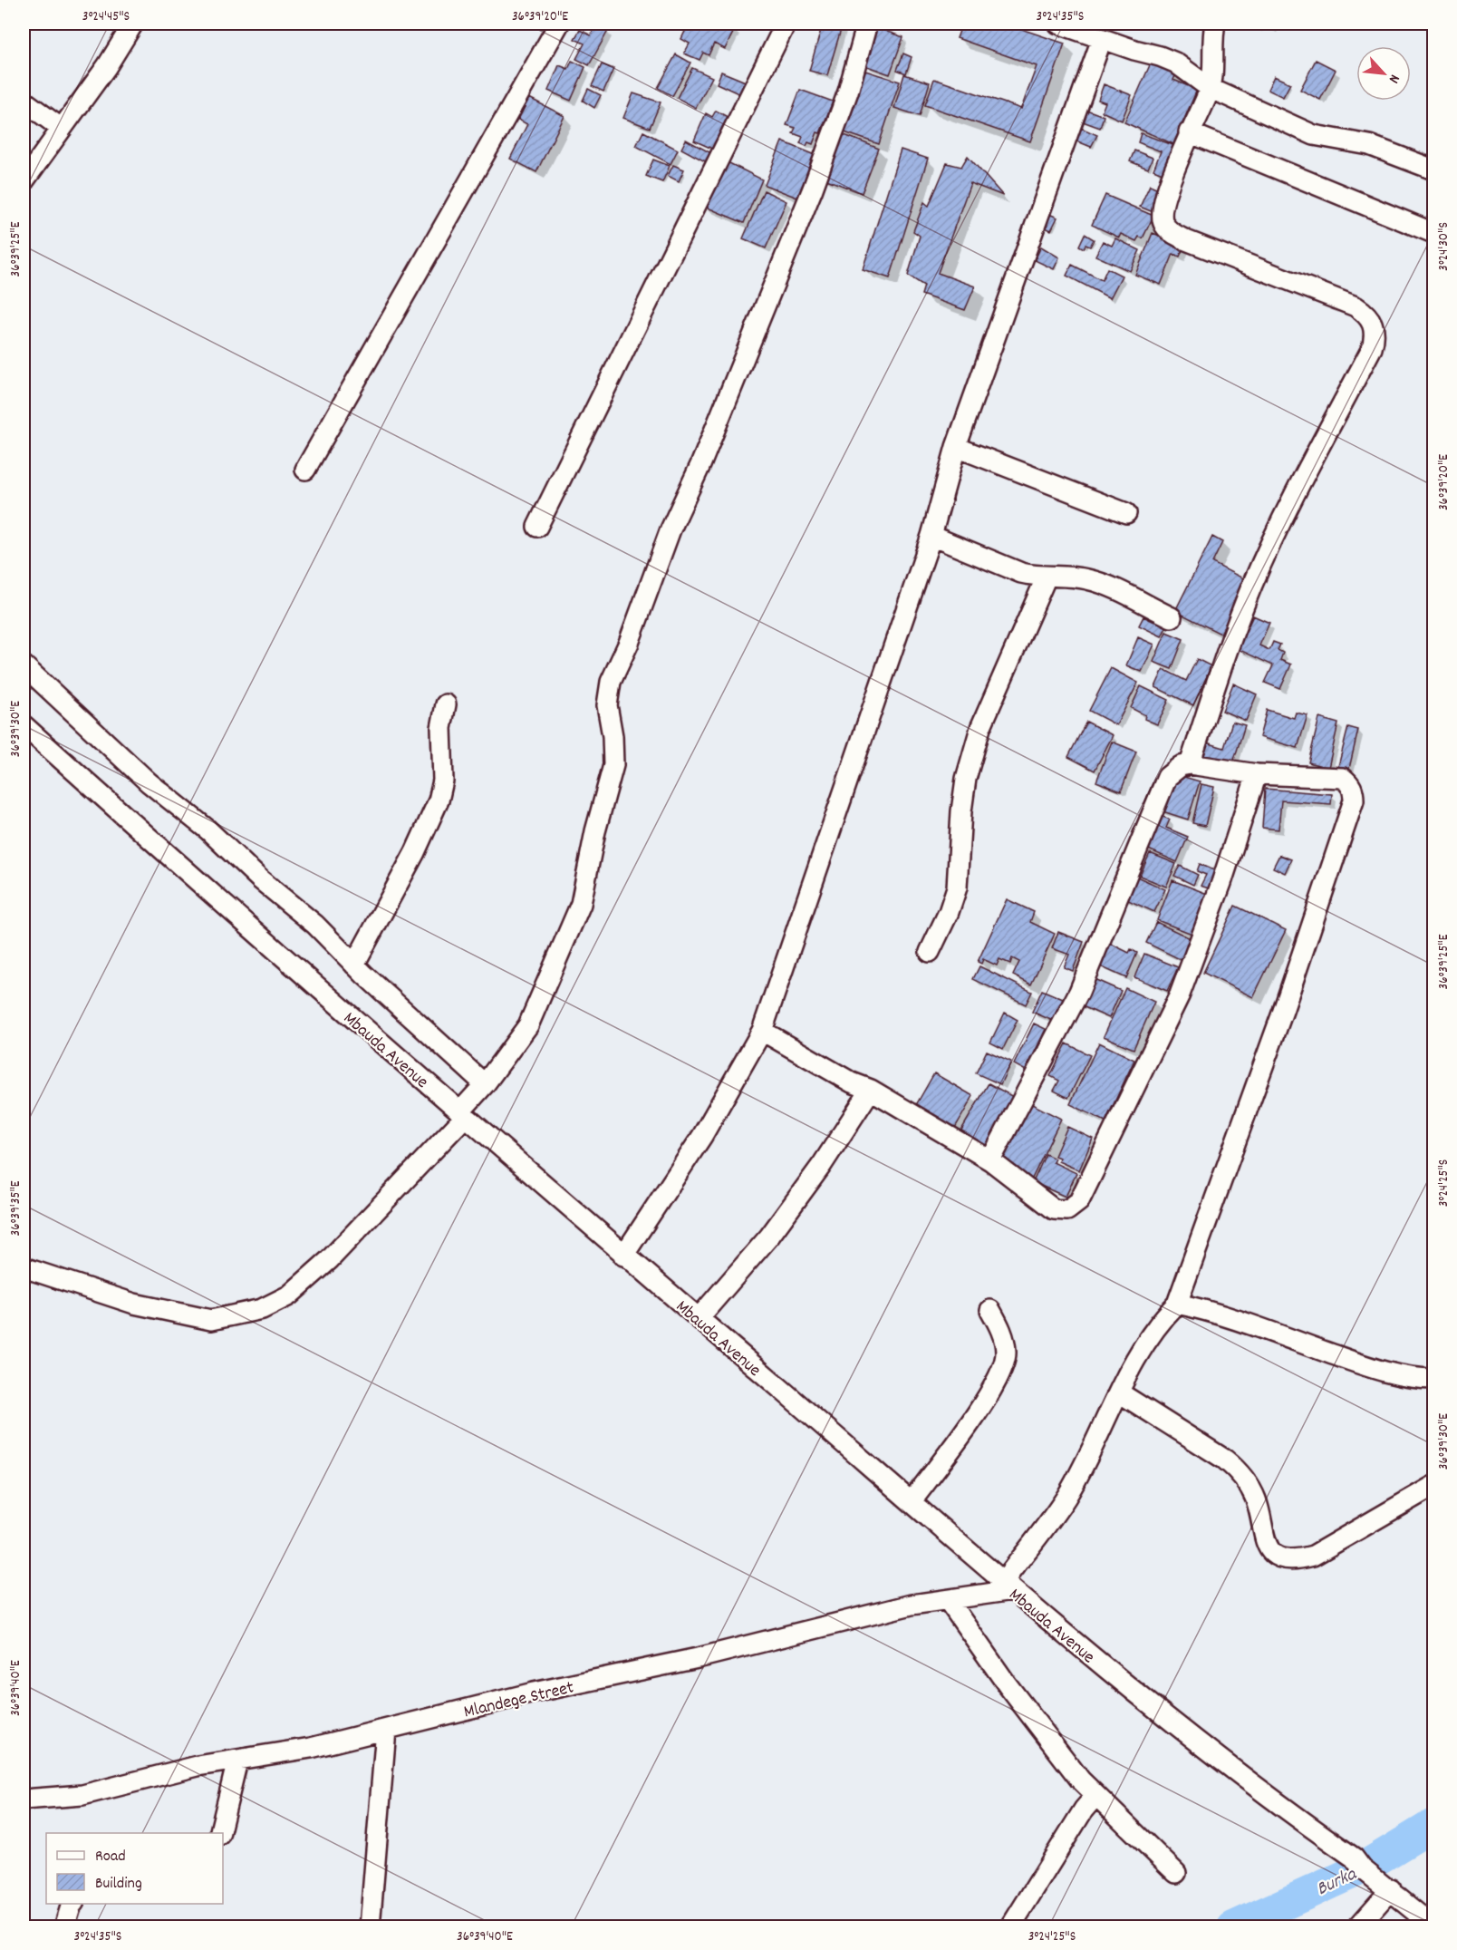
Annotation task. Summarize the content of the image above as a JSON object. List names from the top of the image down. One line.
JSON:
{"streets":{"street":["Mbauda Avenue","Mlandege Street"]},"crossings":[["Mbauda Avenue","Mlandege Street"]],"water":["Burka"],"legend":["Road","Building"],"north":"bottom right","coordinates":["3°24'45\"S","36°39'20\"E","3°24'35\"S","3°24'30\"S","36°39'25\"E","36°39'30\"E","3°24'25\"S","36°39'35\"E","36°39'40\"E"]}
